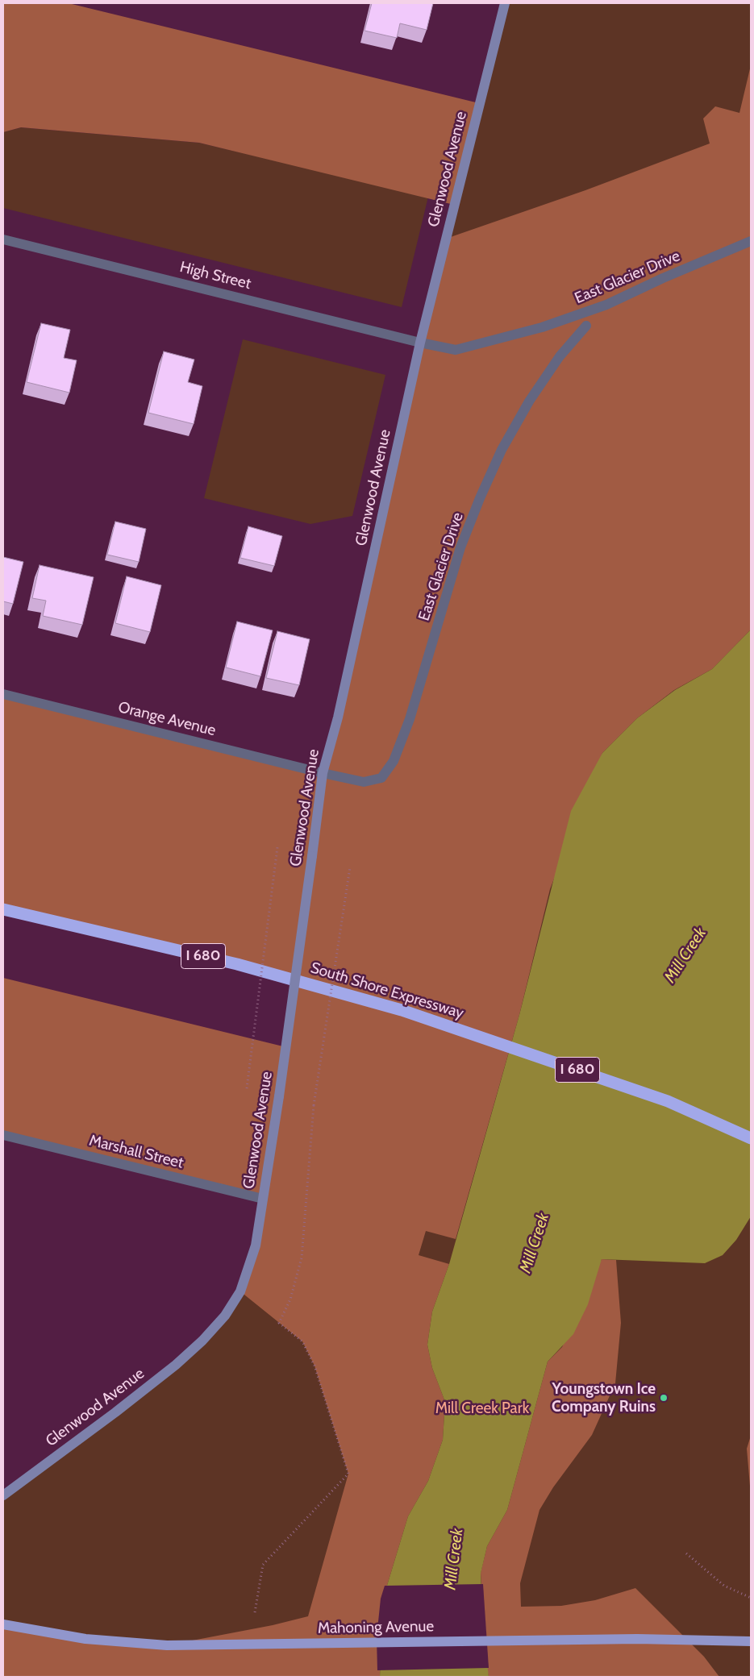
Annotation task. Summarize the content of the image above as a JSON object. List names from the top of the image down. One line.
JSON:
{"streets":{"highway":["I 680","South Shore Expressway"],"main road":["Glenwood Avenue","Mahoning Avenue"],"street":["High Street","East Glacier Drive","Orange Avenue","Marshall Street"]},"crossings":[["Glenwood Avenue","High Street"],["Glenwood Avenue","East Glacier Drive"],["Glenwood Avenue","Orange Avenue"],["Glenwood Avenue","Marshall Street"],["High Street","East Glacier Drive"],["East Glacier Drive","Orange Avenue"]],"water":["Mill Creek"],"parks":["Mill Creek Park"],"places":["Youngstown Ice Company Ruins"]}
